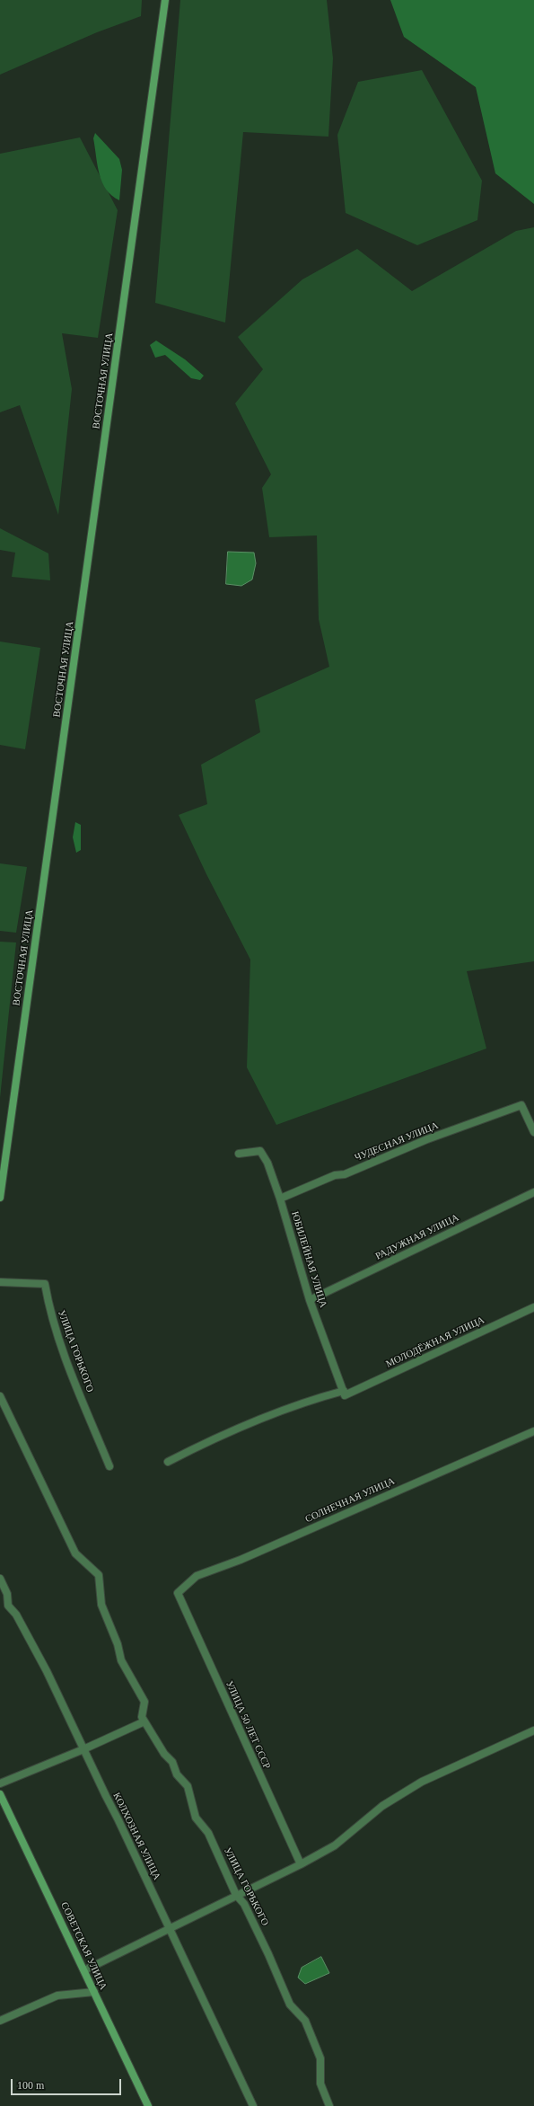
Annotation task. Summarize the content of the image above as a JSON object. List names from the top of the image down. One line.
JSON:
{"streets":{"main road":["ВОСТОЧНАЯ УЛИЦА","СОВЕТСКАЯ УЛИЦА"],"street":["ЧУДЕСНАЯ УЛИЦА","РАДУЖНАЯ УЛИЦА","ЮБИЛЕЙНАЯ УЛИЦА","МОЛОДЁЖНАЯ УЛИЦА","УЛИЦА ГОРЬКОГО","СОЛНЕЧНАЯ УЛИЦА","УЛИЦА 50 ЛЕТ СССР","КОЛХОЗНАЯ УЛИЦА"]},"crossings":[["ЧУДЕСНАЯ УЛИЦА","ЮБИЛЕЙНАЯ УЛИЦА"],["РАДУЖНАЯ УЛИЦА","ЮБИЛЕЙНАЯ УЛИЦА"],["ЮБИЛЕЙНАЯ УЛИЦА","МОЛОДЁЖНАЯ УЛИЦА"],["СОЛНЕЧНАЯ УЛИЦА","УЛИЦА 50 ЛЕТ СССР"]],"scale_bar":"100 m"}
